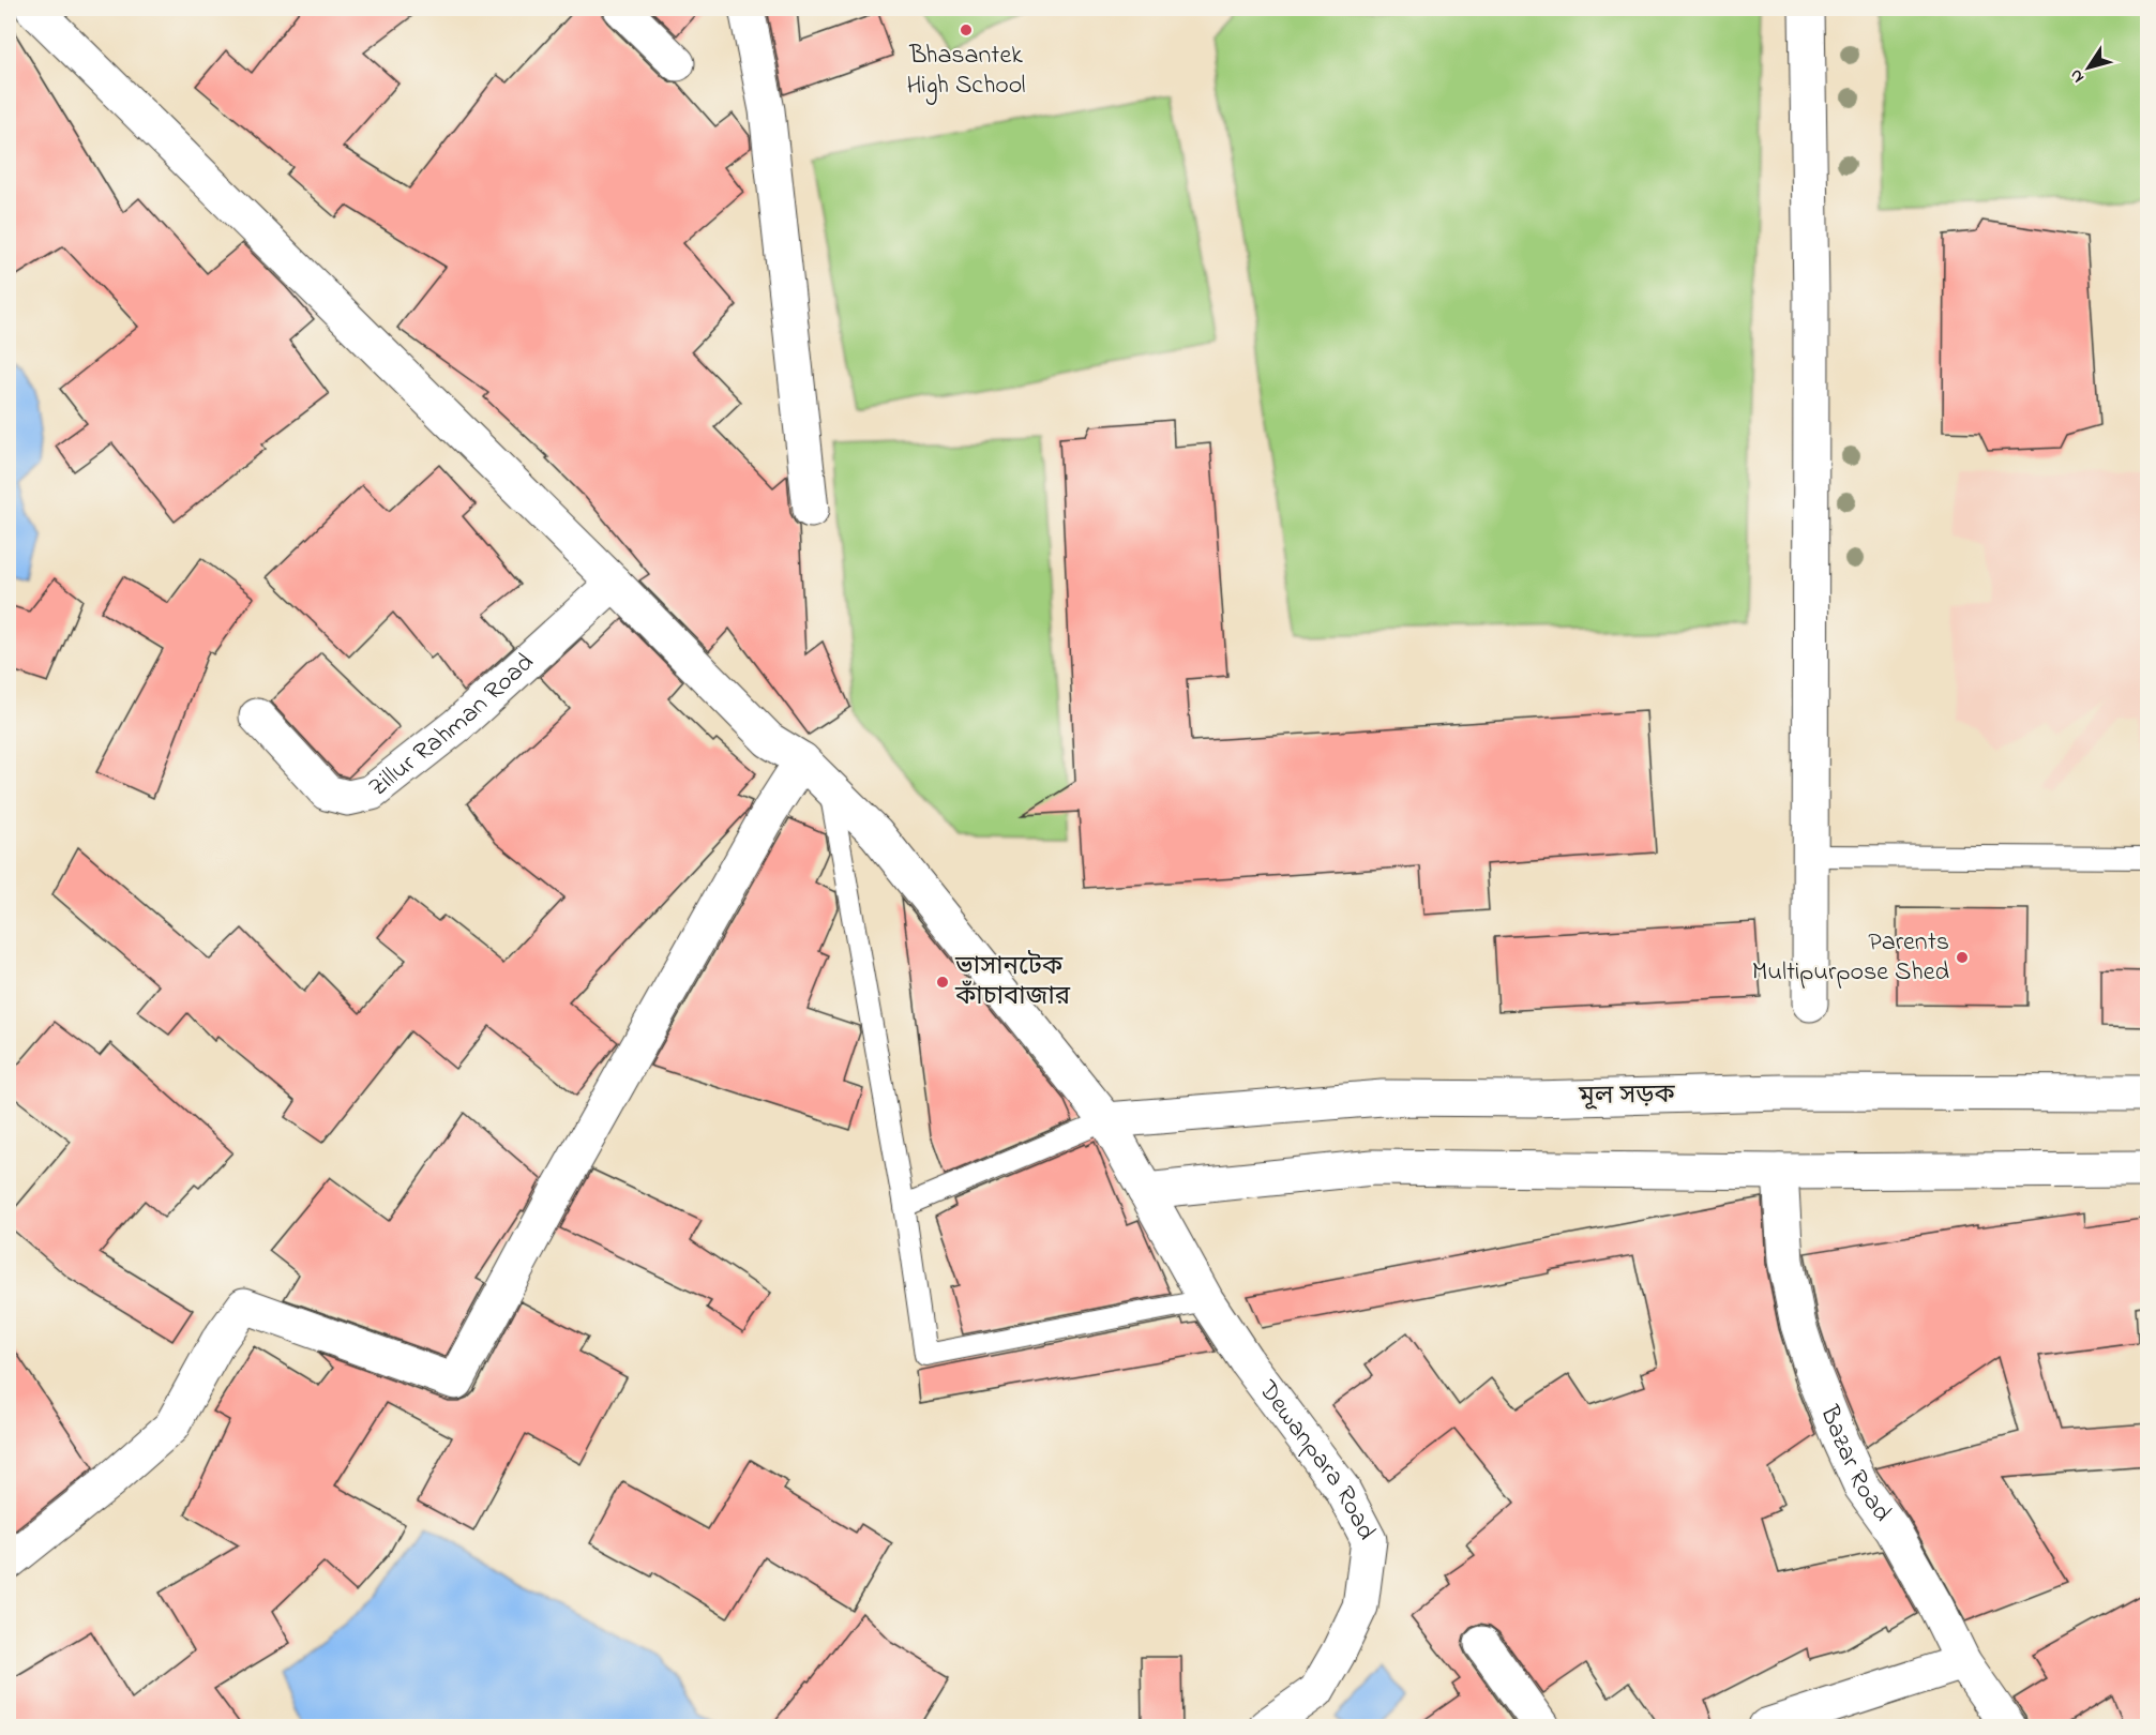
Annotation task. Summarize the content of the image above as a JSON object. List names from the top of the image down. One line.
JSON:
{"streets":{"street":["Zillur Rahman Road","মূল সড়ক","Dewanpara Road","Bazar Road"]},"crossings":[["Zillur Rahman Road","Dewanpara Road"],["মূল সড়ক","Dewanpara Road"]],"places":["Bhasantek High School","Parents Multipurpose Shed","ভাসানটেক কাঁচাবাজার"],"north":"bottom left"}
